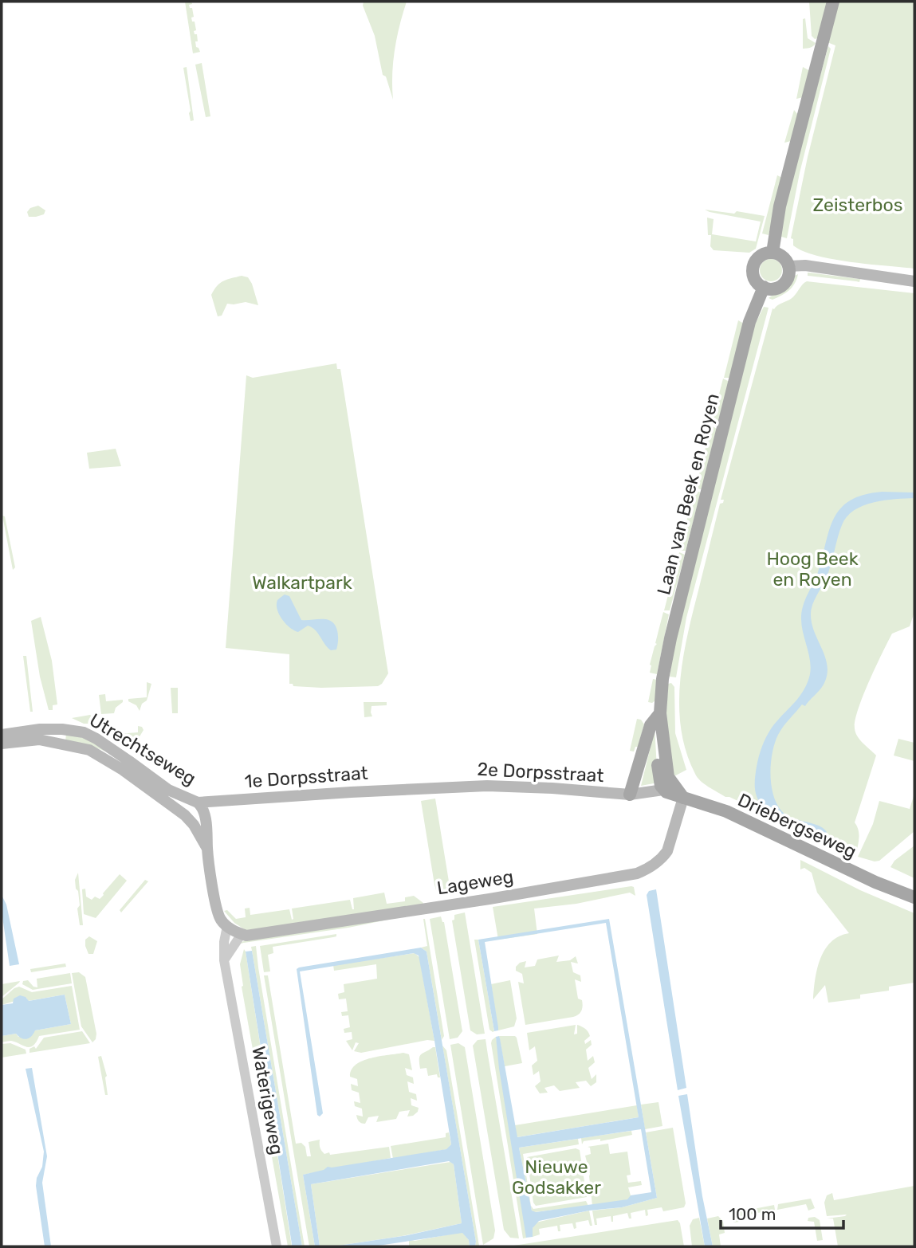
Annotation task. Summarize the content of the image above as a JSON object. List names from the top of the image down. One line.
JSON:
{"streets":{"main road":["Laan van Beek en Royen","Utrechtseweg","2e Dorpsstraat","1e Dorpsstraat","Driebergseweg","Lageweg"],"street":["Waterigeweg"]},"crossings":[["Laan van Beek en Royen","2e Dorpsstraat"],["Laan van Beek en Royen","Driebergseweg"],["Laan van Beek en Royen","Lageweg"],["Utrechtseweg","1e Dorpsstraat"],["2e Dorpsstraat","1e Dorpsstraat"],["2e Dorpsstraat","Driebergseweg"],["Driebergseweg","Lageweg"]],"parks":["Zeisterbos","Hoog Beek en Royen","Walkartpark","Nieuwe Godsakker"],"scale_bar":"100 m"}
